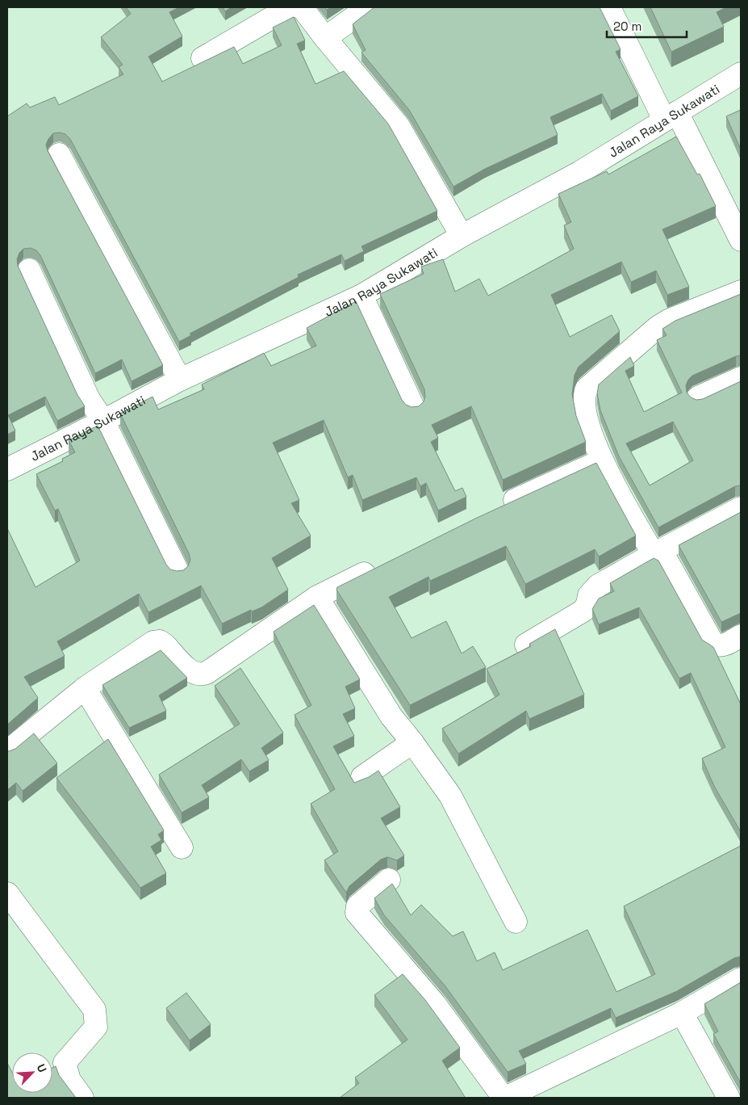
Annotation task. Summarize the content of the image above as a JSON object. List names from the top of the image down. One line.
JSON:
{"streets":{"main road":["Jalan Raya Sukawati"]},"scale_bar":"20 m","north":"top right"}
